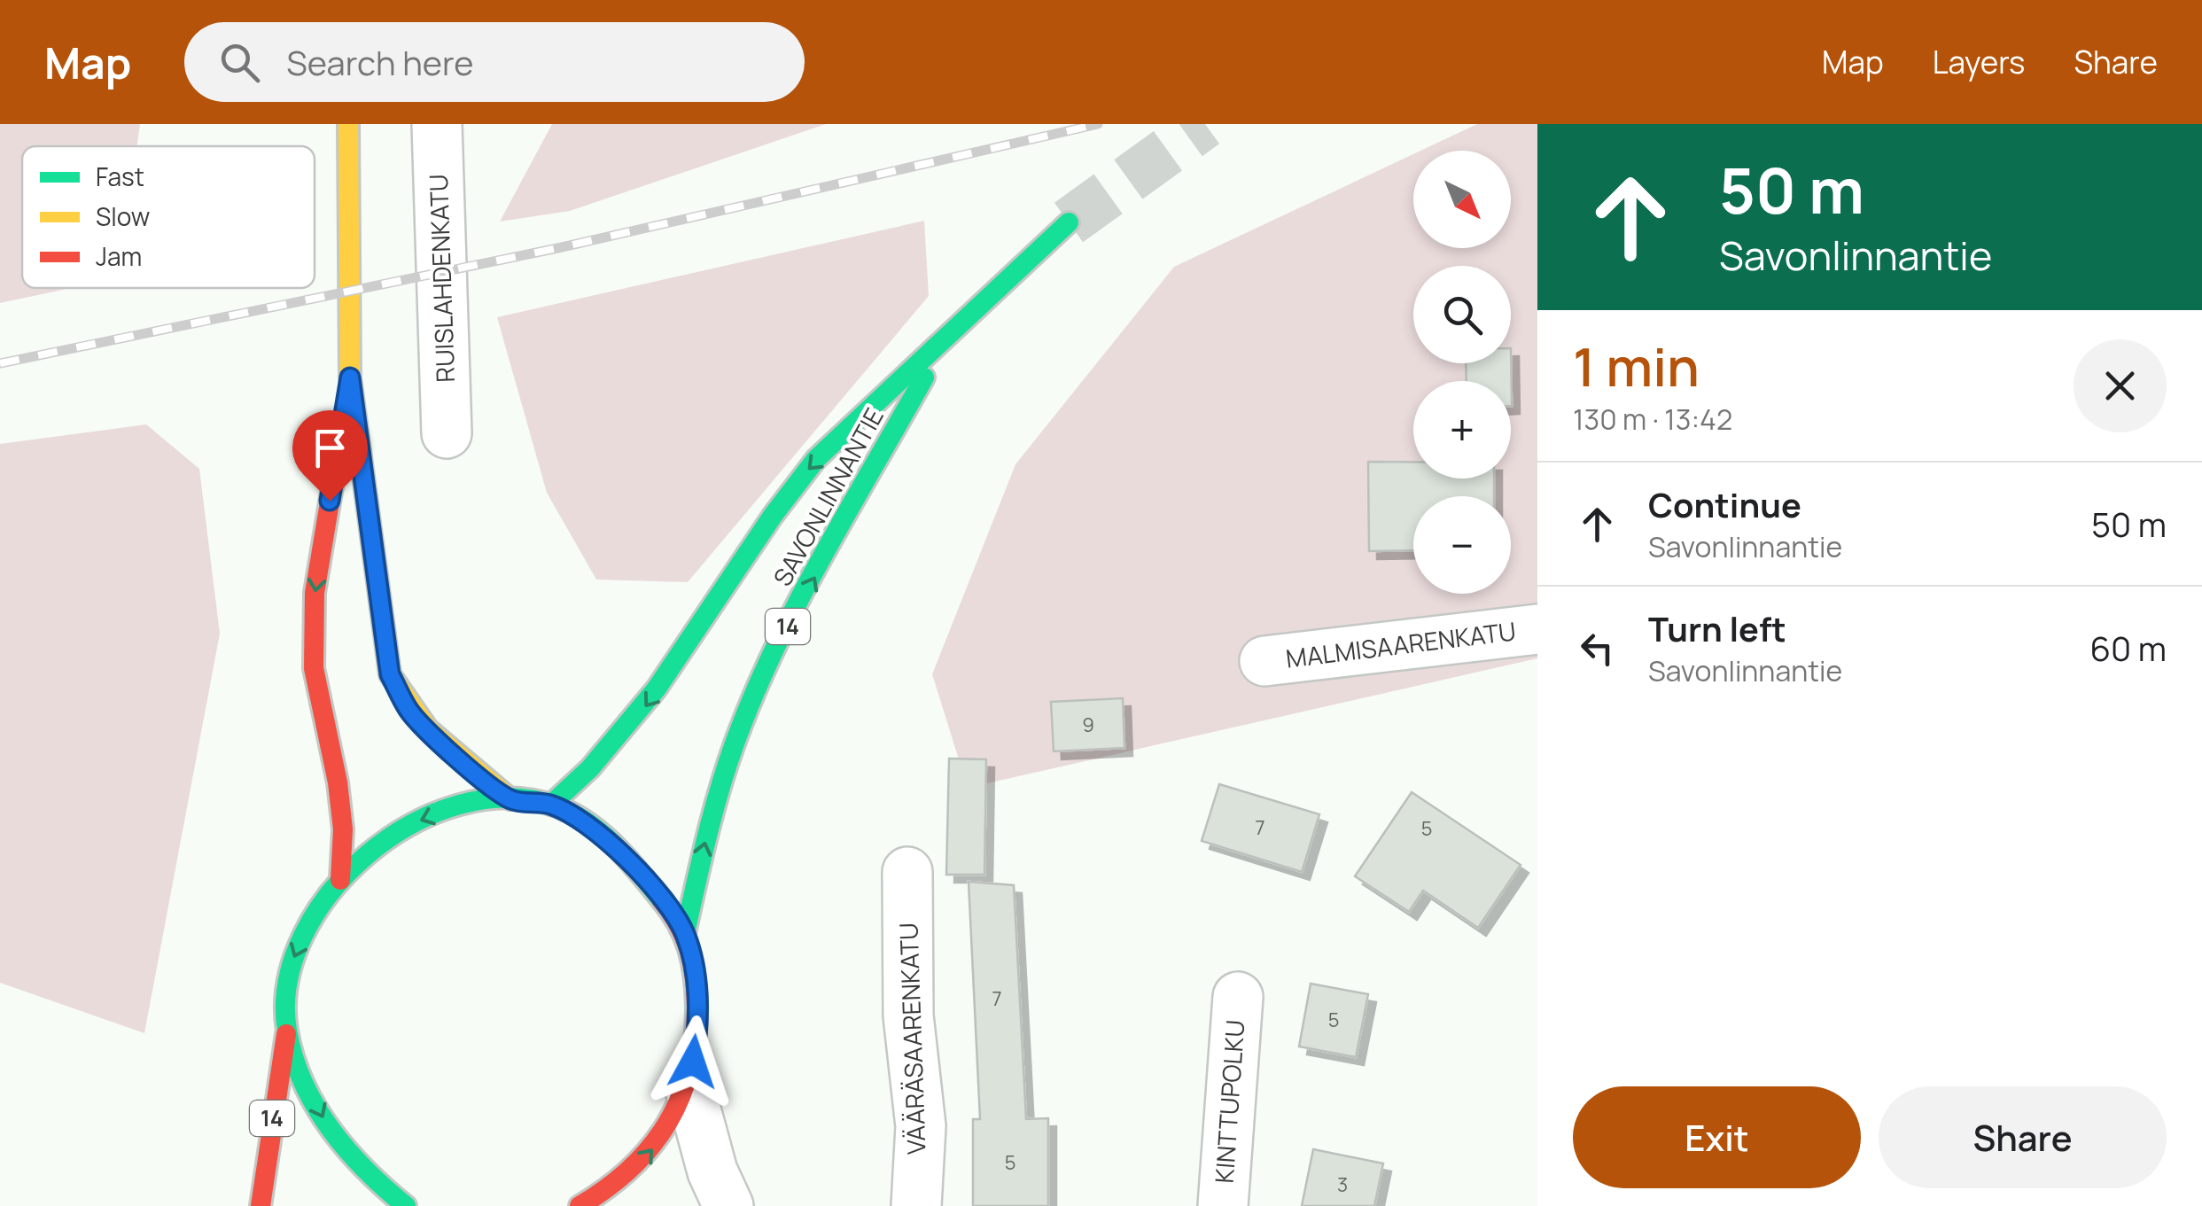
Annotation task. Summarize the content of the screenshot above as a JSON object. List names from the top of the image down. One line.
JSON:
{"streets":{"main road":["SAVONLINNANTIE","14"],"street":["RUISLAHDENKATU","MALMISAARENKATU","VÄÄRÄSAARENKATU","KINTTUPOLKU"]},"crossings":[["SAVONLINNANTIE","14"]],"house_numbers":["9","7","5","7","5","5","3"],"legend":["Fast","Slow","Jam"],"north":"bottom right","page":{"header":"Map","search":"Search here","nav":["Map","Layers","Share"],"turn":["50 m","Savonlinnantie"],"map_buttons":["+","−"],"heading":["1 min","130 m · 13:42"],"list":[{"name":"Continue","note":"Savonlinnantie","value":"50 m"},{"name":"Turn left","note":"Savonlinnantie","value":"60 m"}],"buttons":["Exit","Share"]}}
